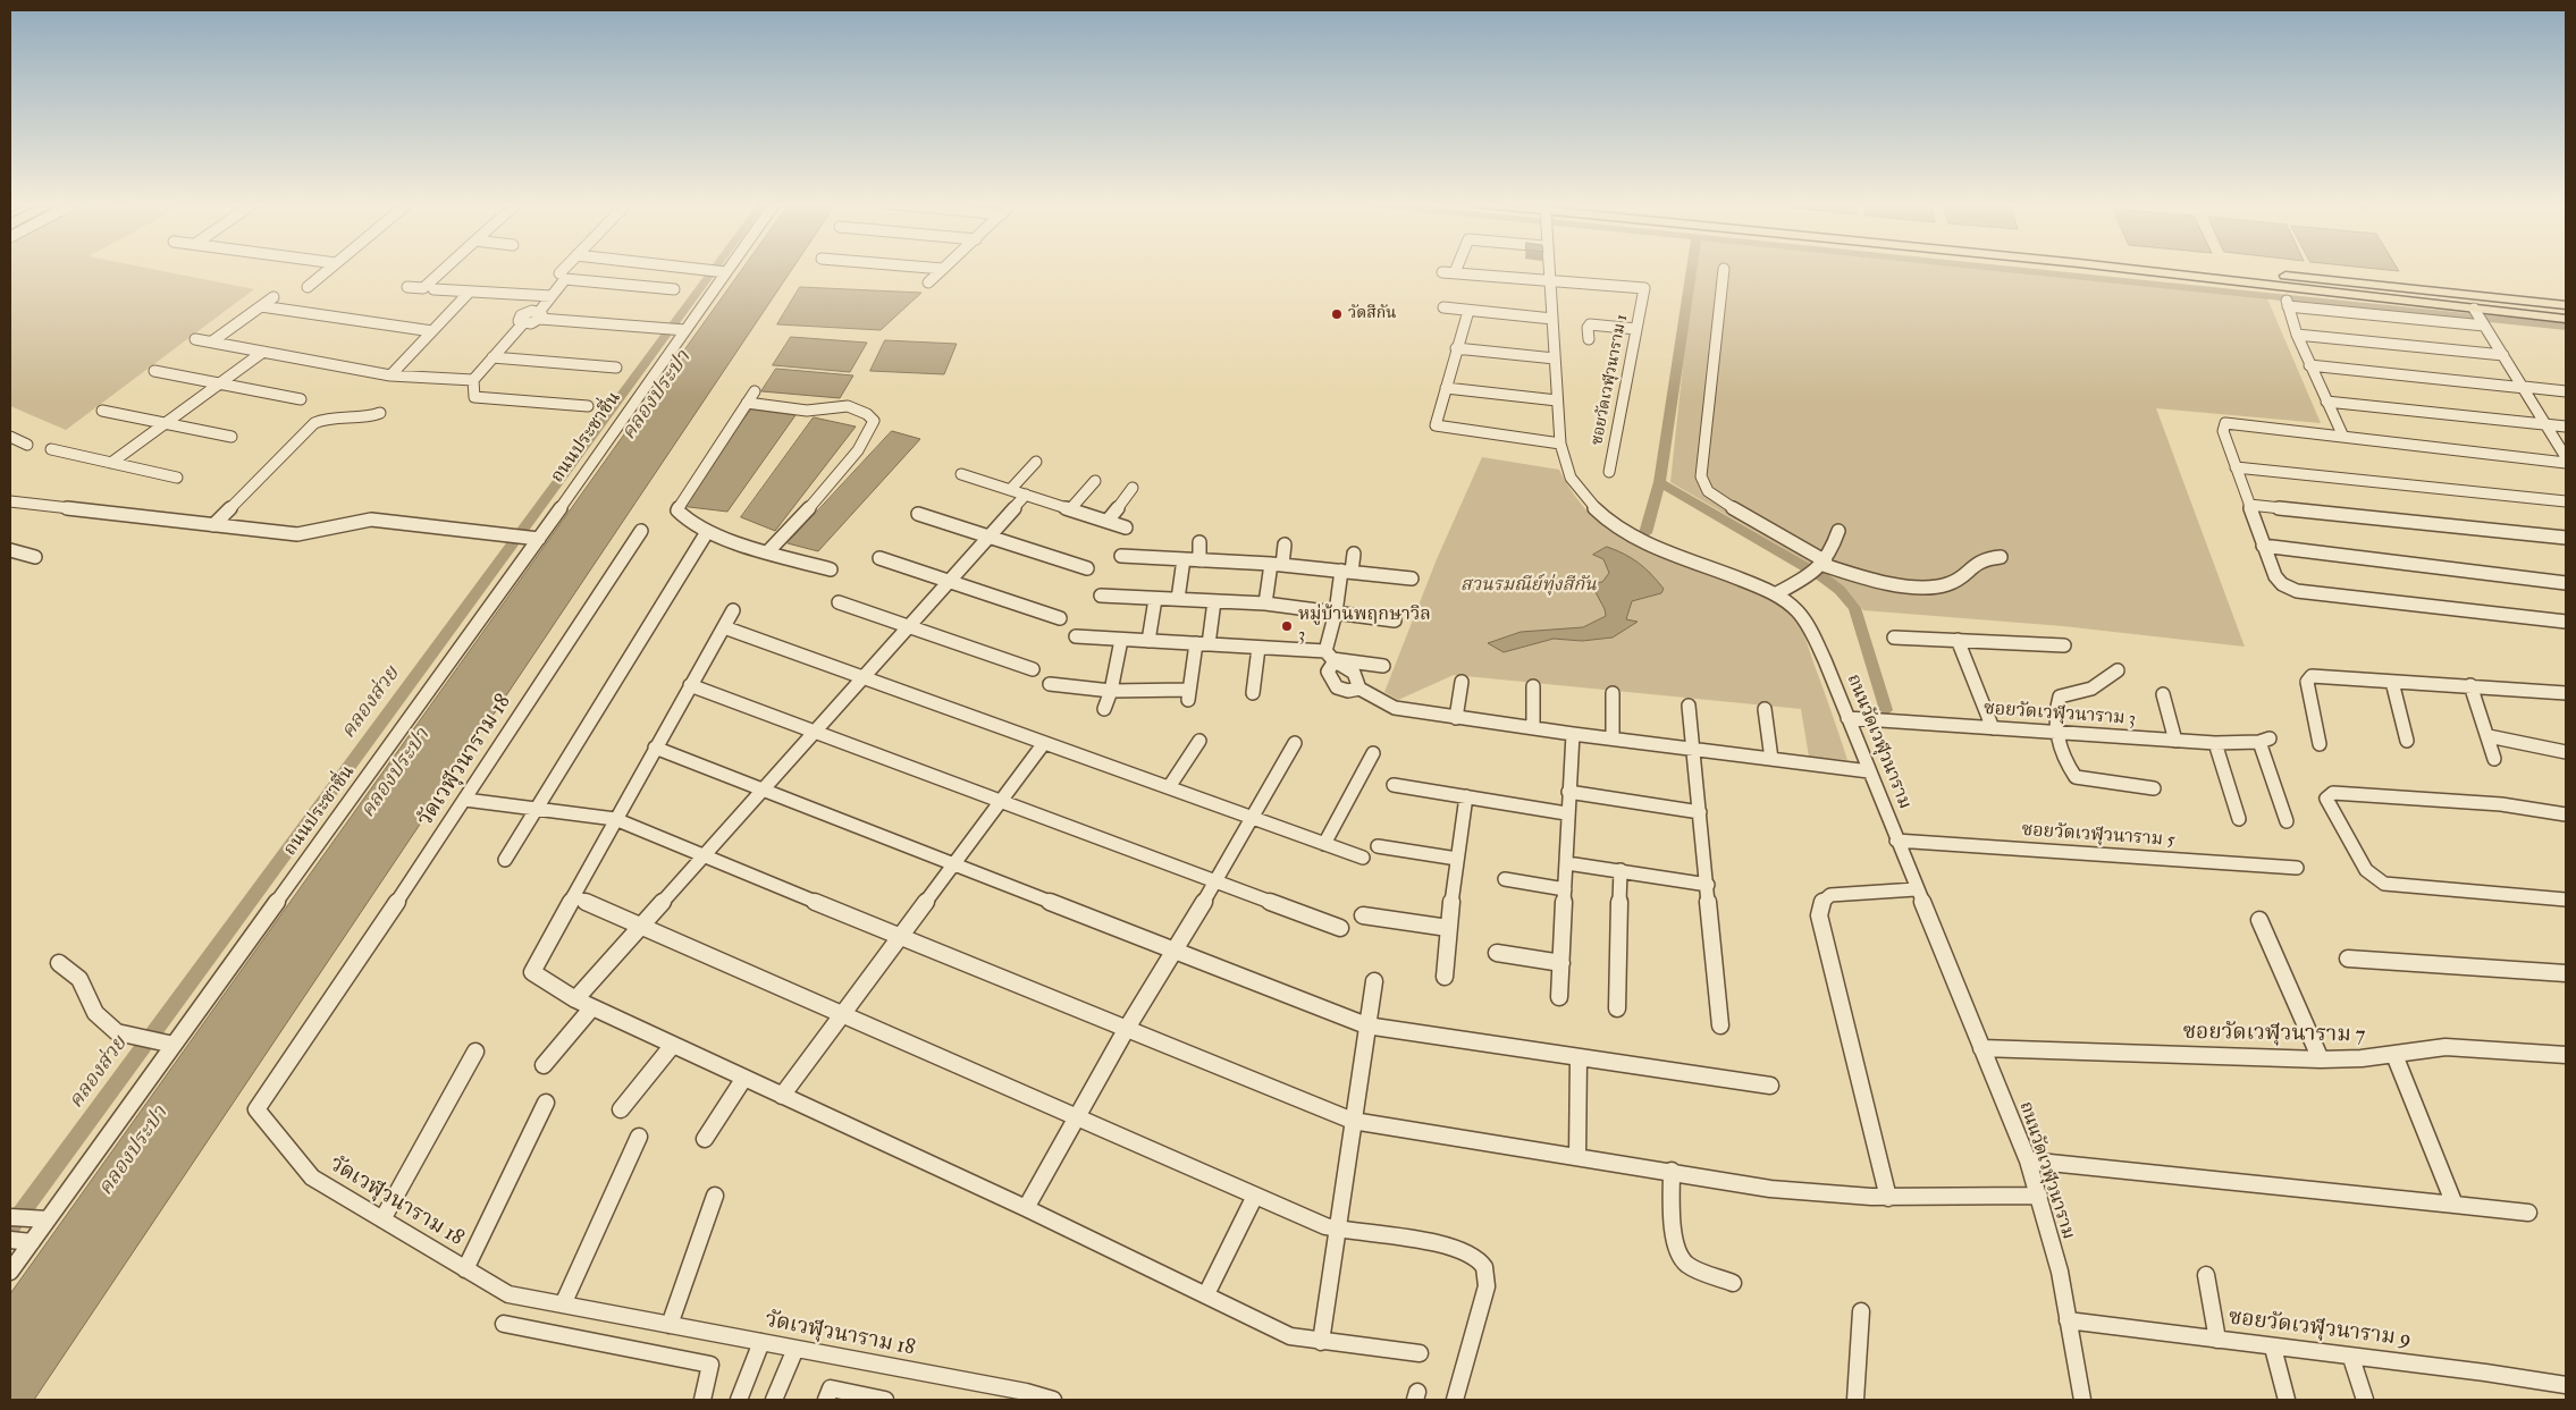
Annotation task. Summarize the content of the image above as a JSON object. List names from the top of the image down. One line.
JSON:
{"streets":{"street":["ซอยวัดเวฬุวนาราม 1","ถนนประชาชื่น","ซอยวัดเวฬุวนาราม 3","ถนนวัดเวฬุวนาราม","วัดเวฬุวนาราม 18","ซอยวัดเวฬุวนาราม 5","ซอยวัดเวฬุวนาราม 7","ซอยวัดเวฬุวนาราม 9"]},"crossings":[["ซอยวัดเวฬุวนาราม 1","ถนนวัดเวฬุวนาราม"],["ซอยวัดเวฬุวนาราม 3","ถนนวัดเวฬุวนาราม"],["ถนนวัดเวฬุวนาราม","ซอยวัดเวฬุวนาราม 5"],["ถนนวัดเวฬุวนาราม","ซอยวัดเวฬุวนาราม 7"],["ถนนวัดเวฬุวนาราม","ซอยวัดเวฬุวนาราม 9"]],"water":["คลองประปา","คลองส่วย"],"parks":["สวนรมณีย์ทุ่งสีกัน"],"places":["วัดสีกัน","หมู่บ้านพฤกษาวิล 3"]}
